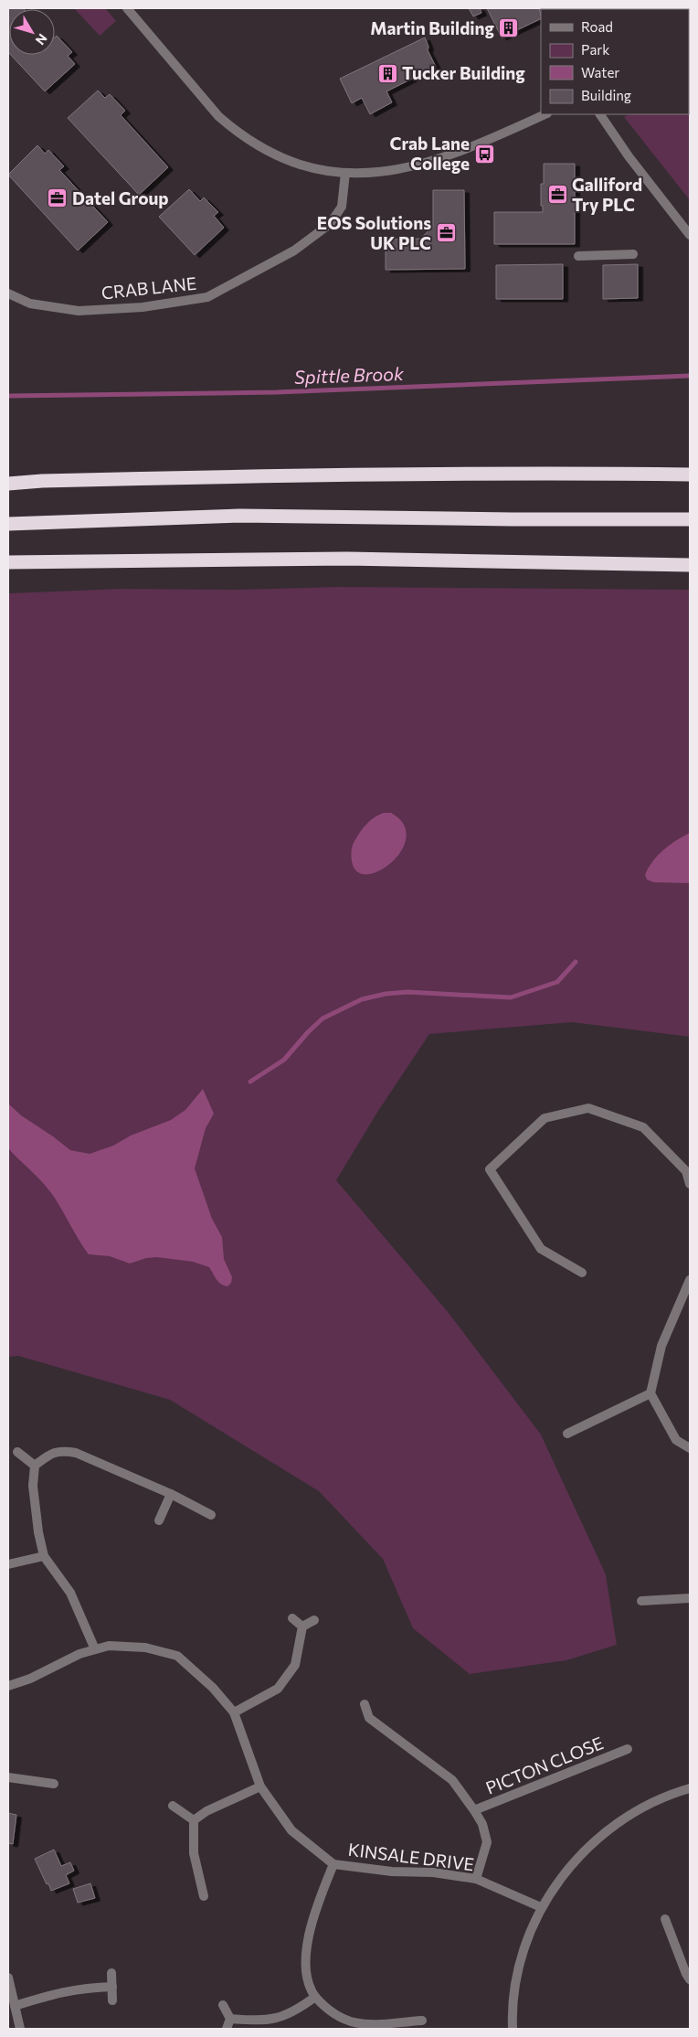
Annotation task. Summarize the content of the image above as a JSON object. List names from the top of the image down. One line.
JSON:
{"streets":{"street":["CRAB LANE","PICTON CLOSE","KINSALE DRIVE"]},"water":["Spittle Brook"],"places":{"building":["Martin Building","Tucker Building"],"bus stop":["Crab Lane College"],"office":["Galliford Try PLC","Datel Group","EOS Solutions UK PLC"]},"legend":["Road","Park","Water","Building"],"north":"bottom right"}
